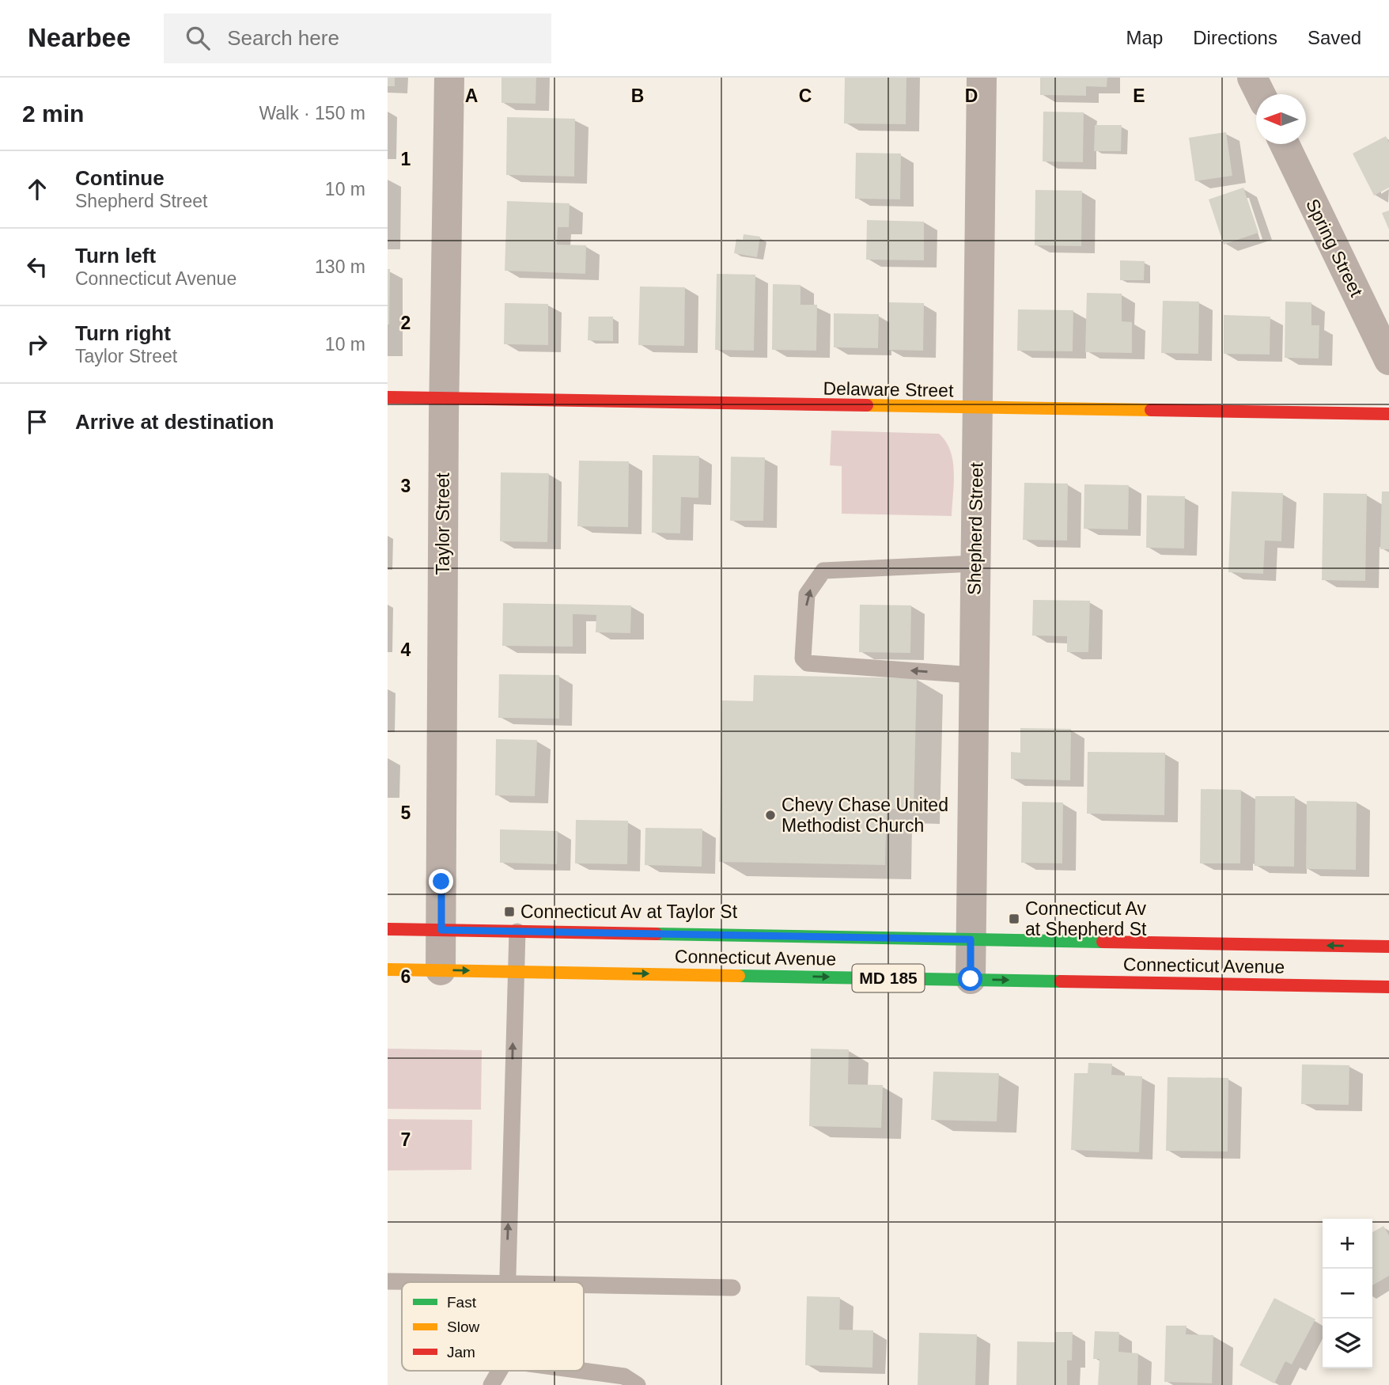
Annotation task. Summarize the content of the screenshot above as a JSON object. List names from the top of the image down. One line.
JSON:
{"streets":{"main road":["Delaware Street","Connecticut Avenue","MD 185"],"street":["Spring Street","Taylor Street","Shepherd Street"]},"crossings":[["Delaware Street","Taylor Street"],["Delaware Street","Shepherd Street"],["Taylor Street","Connecticut Avenue"],["Shepherd Street","Connecticut Avenue"]],"places":{"other":["Chevy Chase United Methodist Church"],"transit":["Connecticut Av at Taylor St","Connecticut Av at Shepherd St"]},"legend":["Fast","Slow","Jam"],"north":"left","page":{"header":"Nearbee","search":"Search here","nav":["Map","Directions","Saved"],"heading":["2 min","Walk · 150 m"],"list":[["Continue","Shepherd Street","10 m"],["Turn left","Connecticut Avenue","130 m"],["Turn right","Taylor Street","10 m"],"Arrive at destination"],"map_buttons":["+","−"]},"grid":{"columns":["A","B","C","D","E"],"rows":["1","2","3","4","5","6","7"]}}
